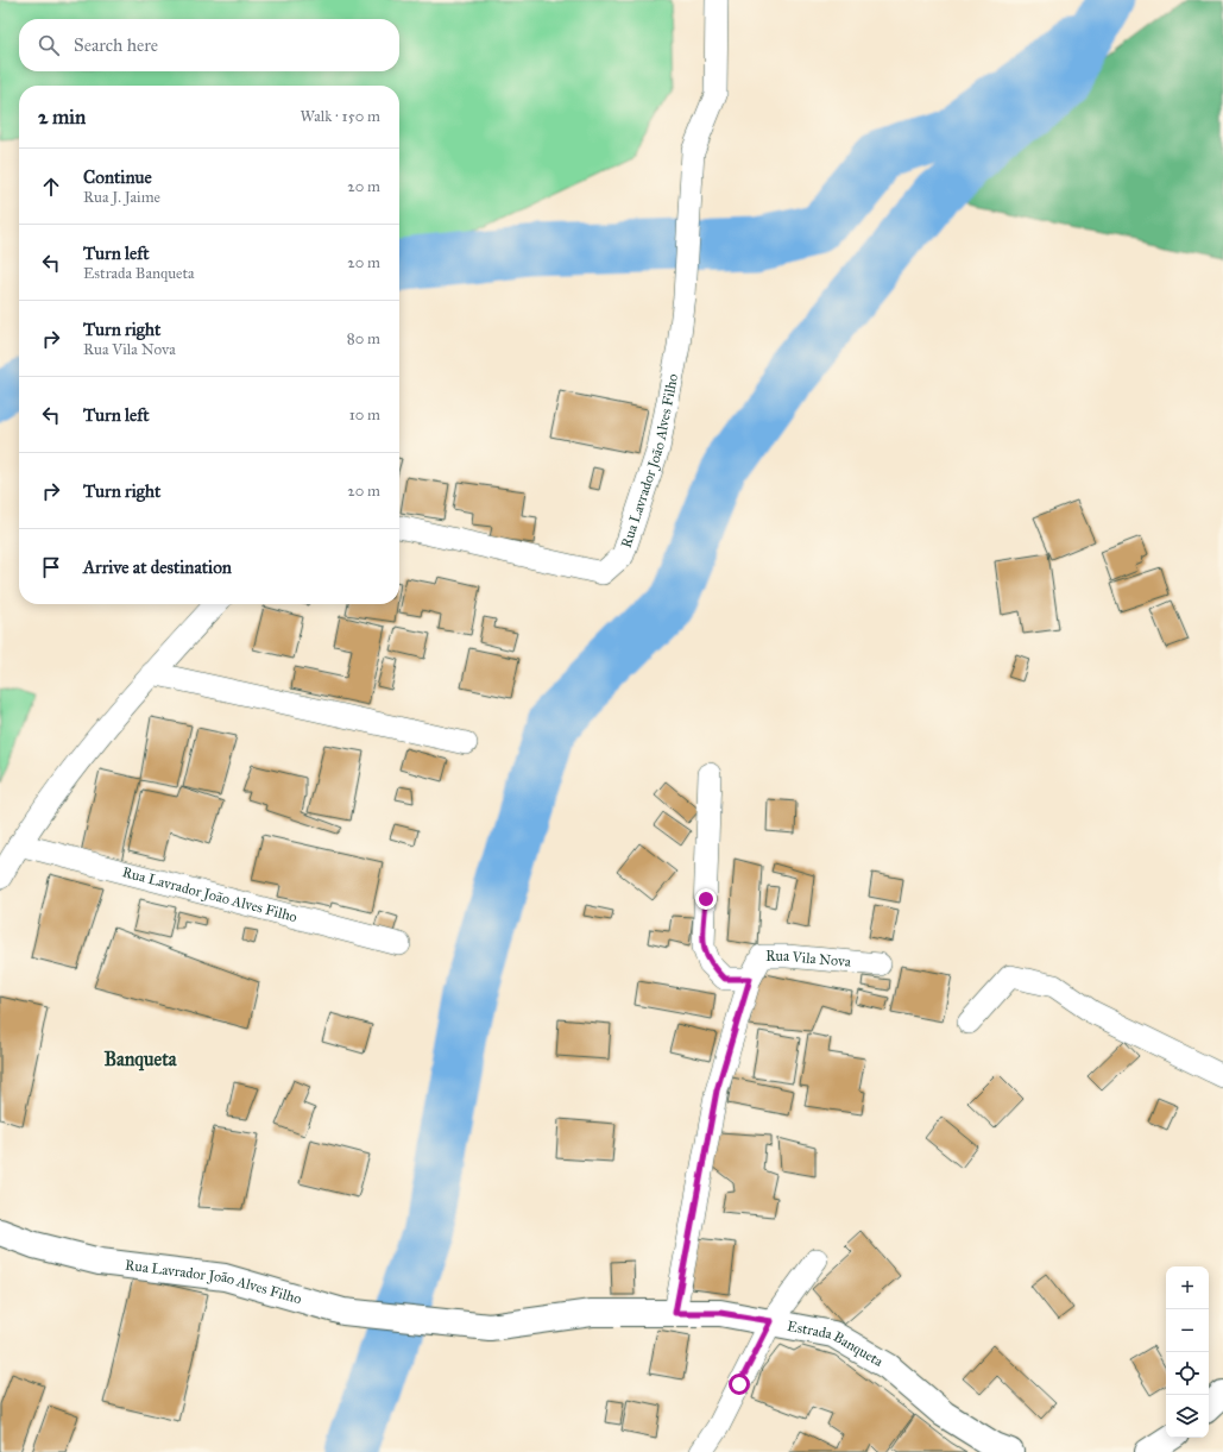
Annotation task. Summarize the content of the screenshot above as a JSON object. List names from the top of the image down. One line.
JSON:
{"streets":{"street":["Rua Lavrador João Alves Filho","Rua Vila Nova","Estrada Banqueta"]},"crossings":[["Rua Lavrador João Alves Filho","Estrada Banqueta"],["Rua Vila Nova","Estrada Banqueta"]],"districts":["Banqueta"],"page":{"search":"Search here","heading":["2 min","Walk · 150 m"],"list":[["Continue","Rua J. Jaime","20 m"],["Turn left","Estrada Banqueta","20 m"],["Turn right","Rua Vila Nova","80 m"],["Turn left","10 m"],["Turn right","20 m"],"Arrive at destination"],"map_buttons":["+","−"]}}
